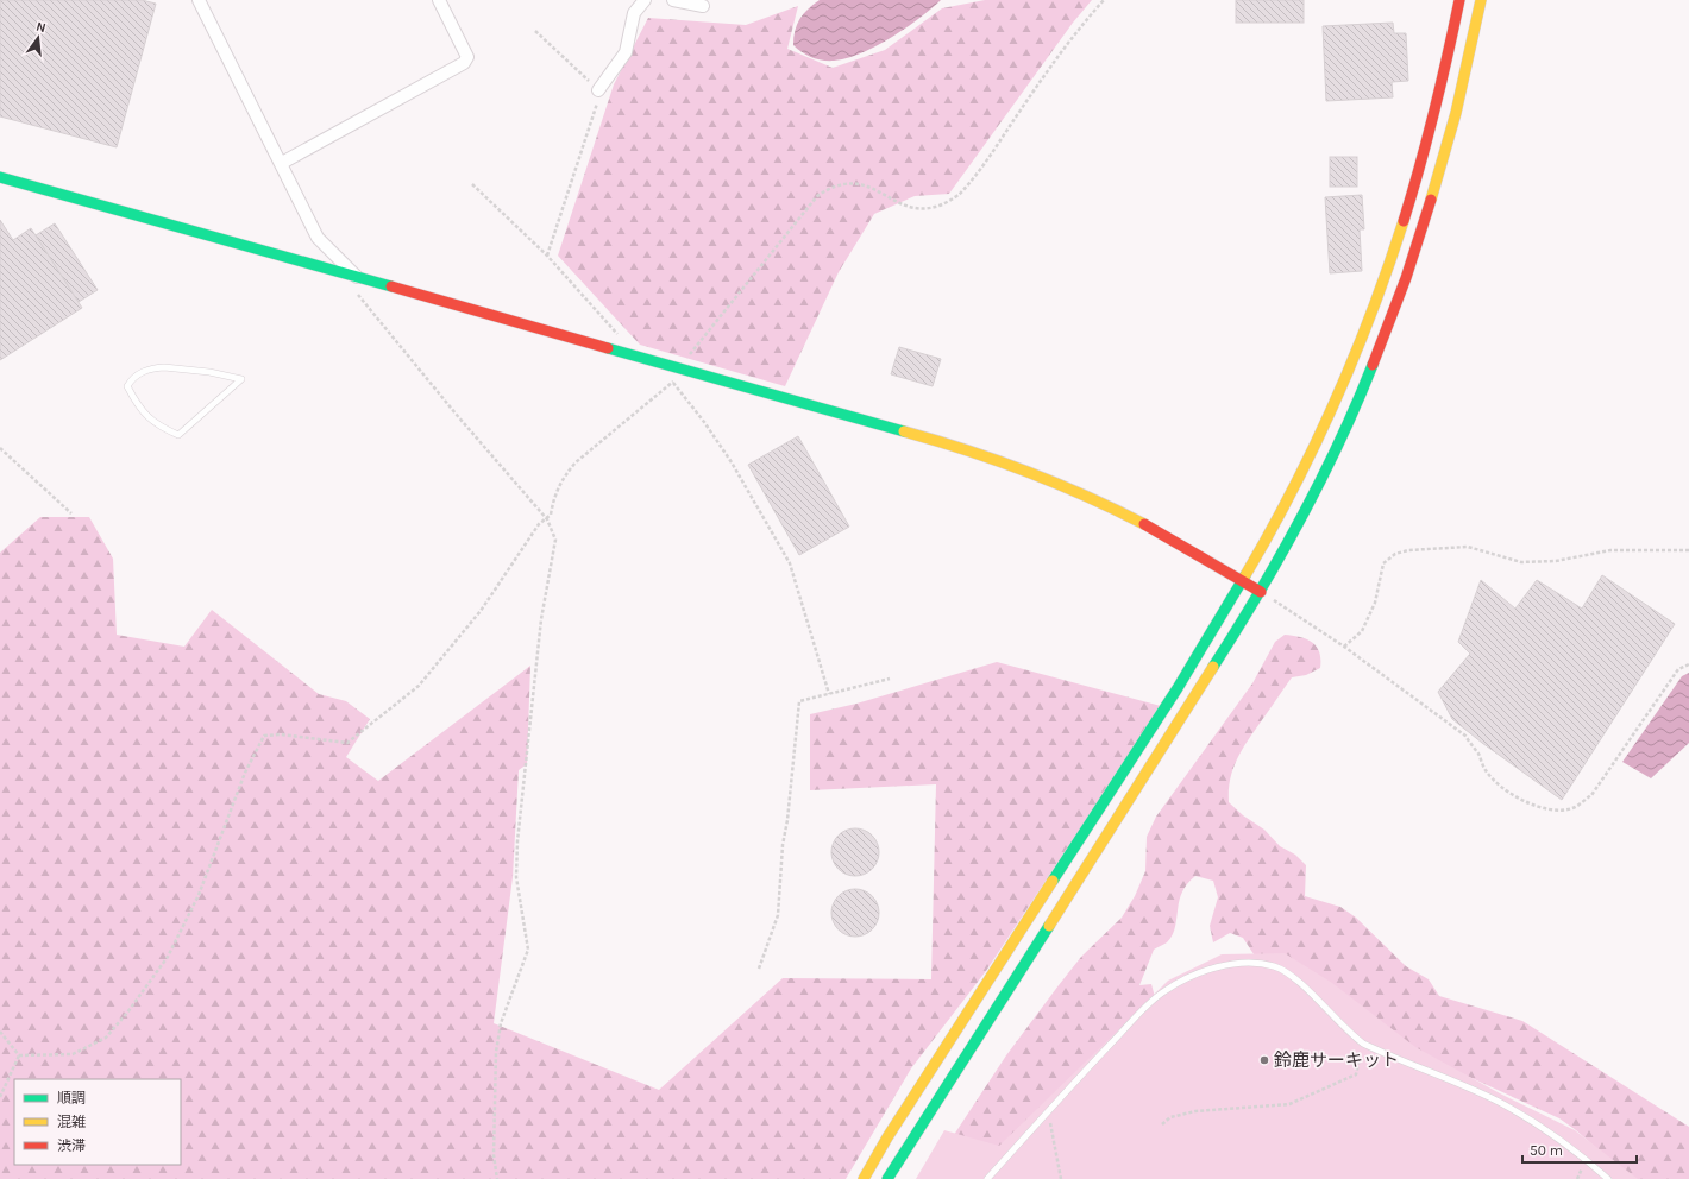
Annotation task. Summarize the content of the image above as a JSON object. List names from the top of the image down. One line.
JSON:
{"places":["鈴鹿サーキット"],"legend":["順調","混雑","渋滞"],"scale_bar":"50 m","north":"top"}
